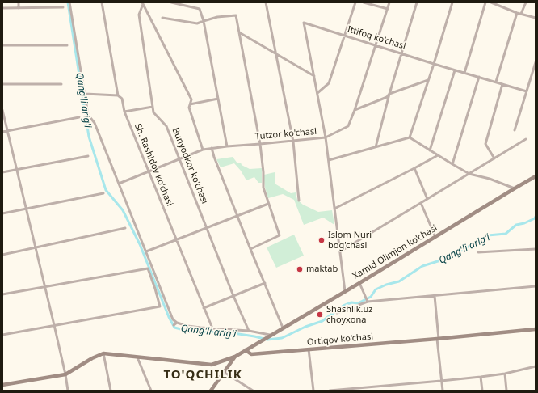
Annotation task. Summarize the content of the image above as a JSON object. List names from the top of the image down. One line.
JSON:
{"streets":{"main road":["Xamid Olimjon ko'chasi","Ortiqov ko'chasi"],"street":["Ittifoq ko'chasi","Tutzor ko'chasi","Sh. Rashidov ko'chasi","Bunyodkor ko'chasi"]},"crossings":[["Ittifoq ko'chasi","Tutzor ko'chasi"],["Tutzor ko'chasi","Sh. Rashidov ko'chasi"],["Tutzor ko'chasi","Bunyodkor ko'chasi"],["Xamid Olimjon ko'chasi","Ortiqov ko'chasi"]],"districts":["TO'QCHILIK"],"water":["Qang'li arig'i"],"places":["Islom Nuri bog'chasi","maktab","Shashlik.uz choyxona"]}
